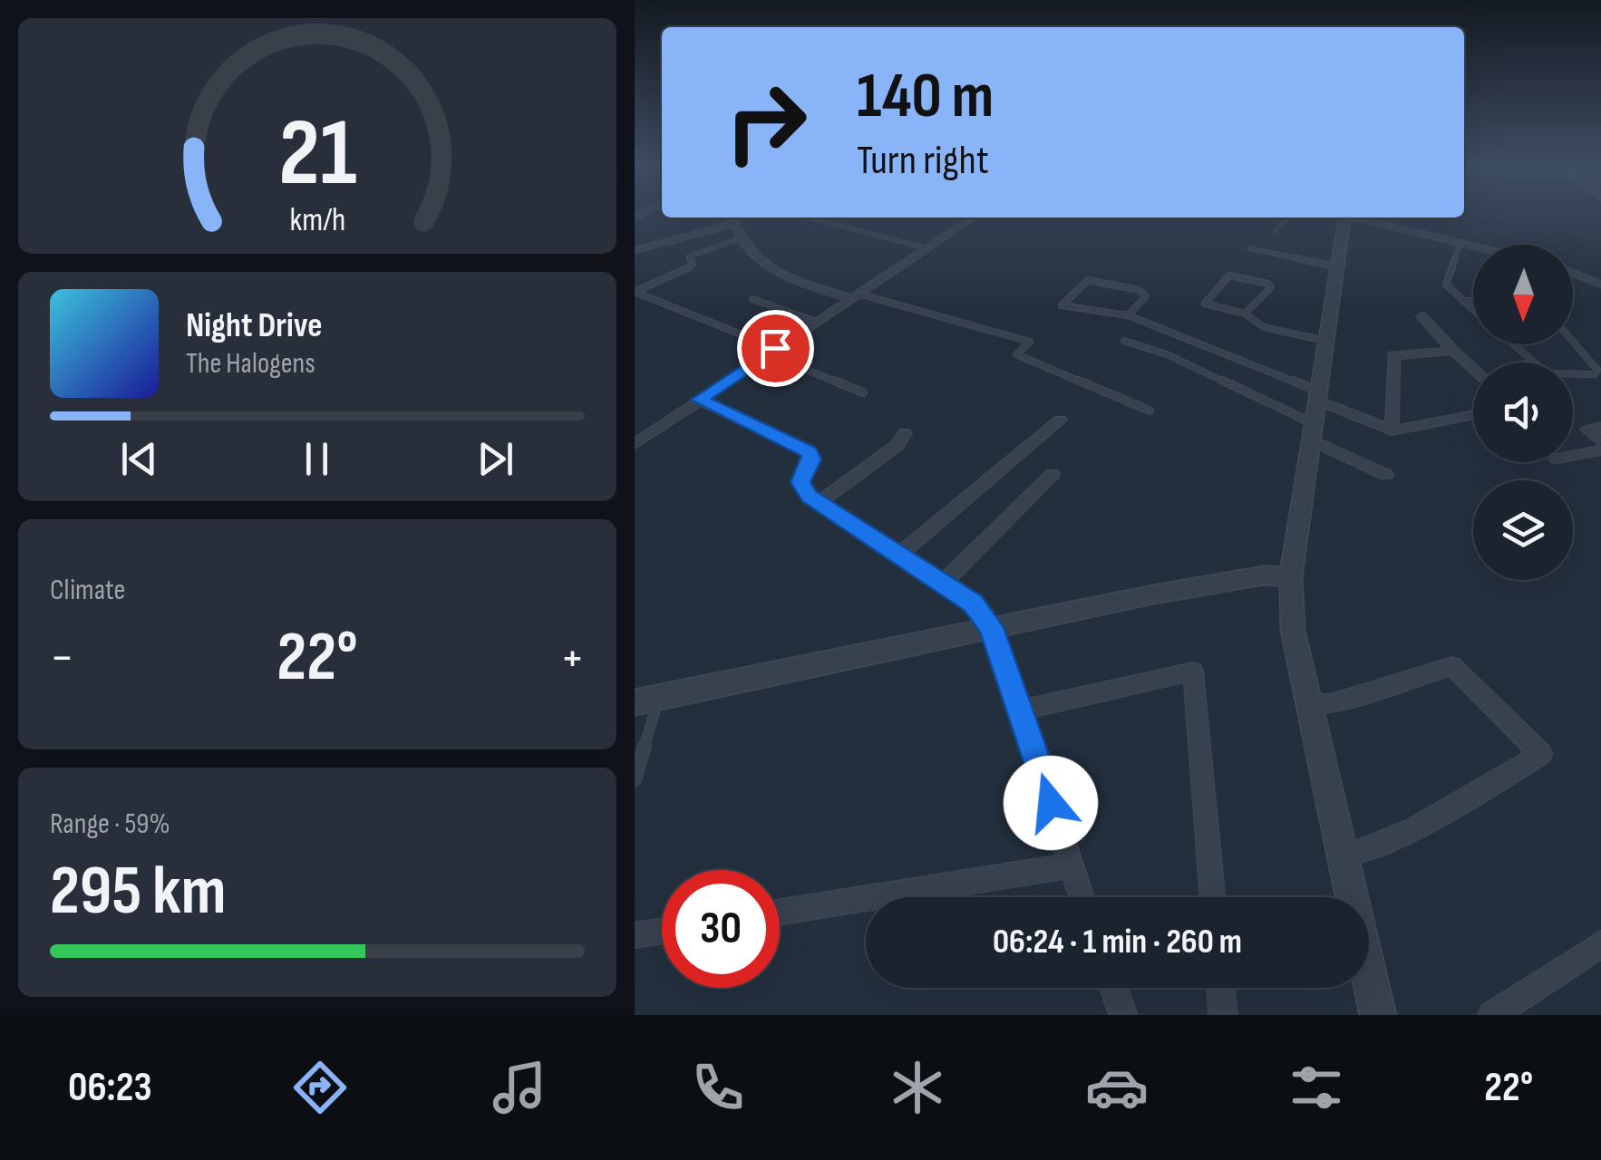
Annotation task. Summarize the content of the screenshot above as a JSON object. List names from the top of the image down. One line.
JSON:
{"north":"bottom","page":{"turn":["140 m","Turn right"],"song":["Night Drive","The Halogens"],"tile":["Climate",["Range · 59%","295 km"]],"heat":["−","22°","+"],"limit":"30","trip":"06:24 · 1 min · 260 m","tabs":["06:23","22°"],"gauge":["21","km/h"]}}
